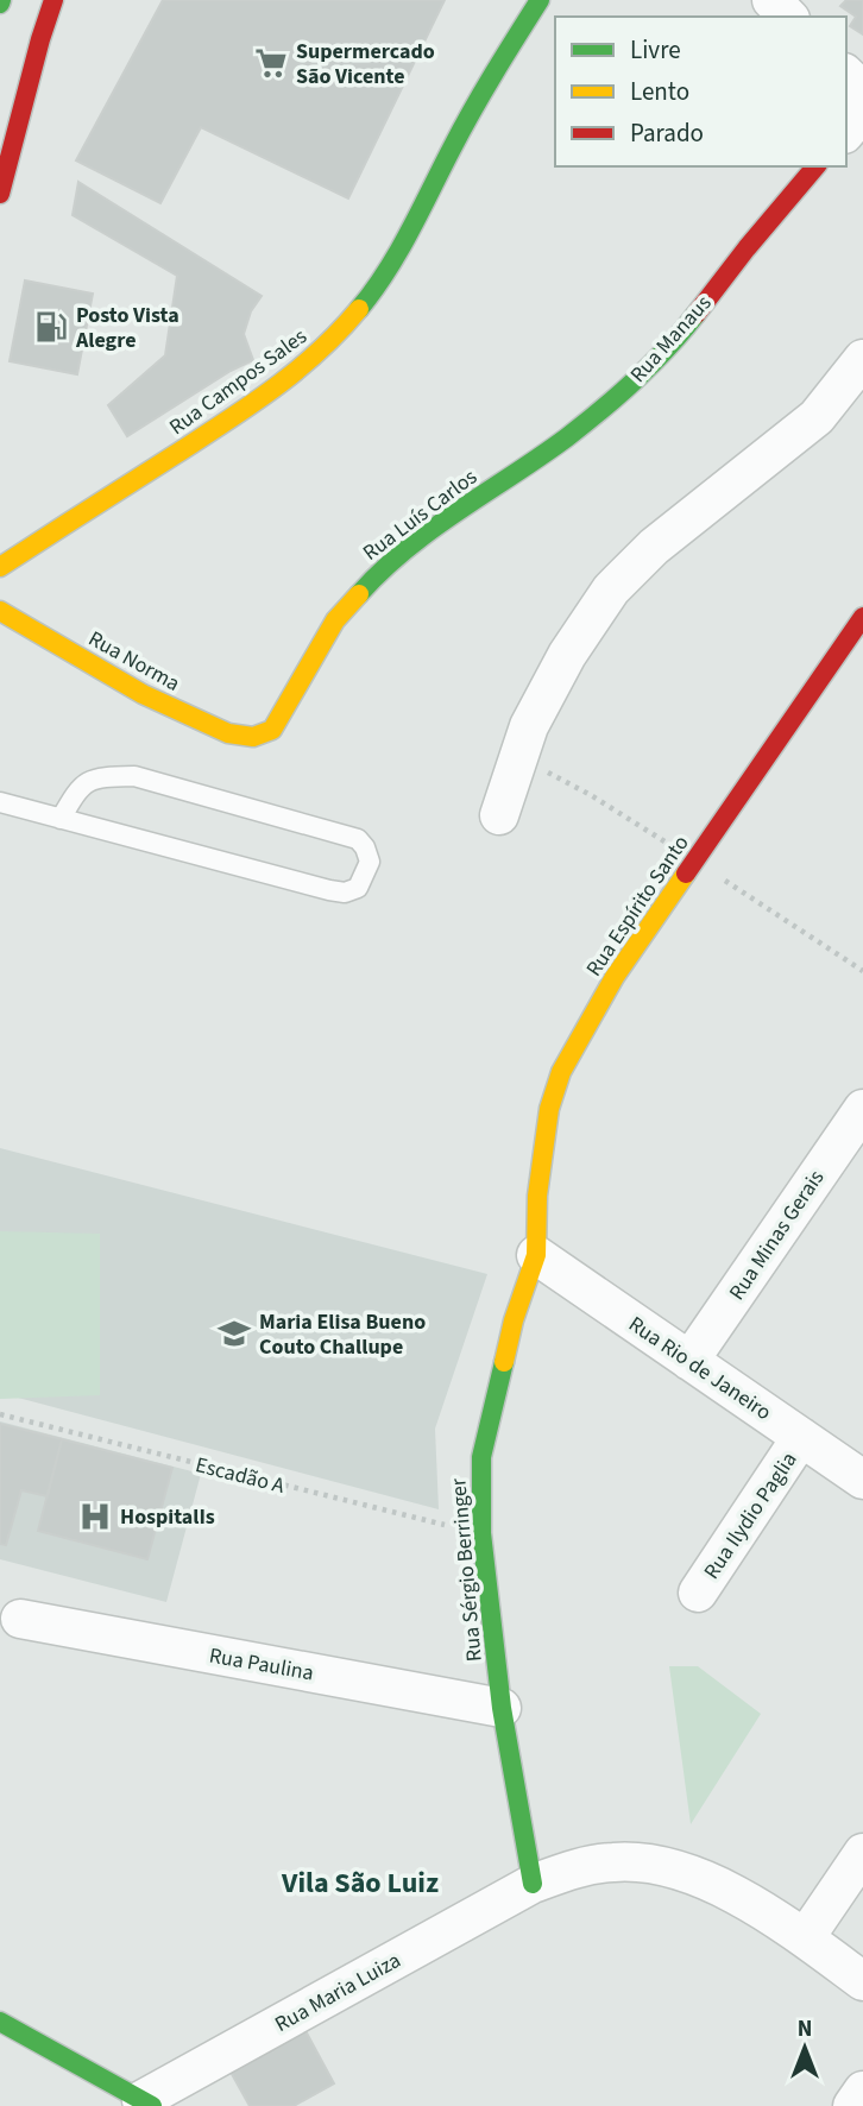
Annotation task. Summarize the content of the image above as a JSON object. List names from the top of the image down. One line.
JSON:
{"streets":{"street":["Rua Manaus","Rua Campos Sales","Rua Luís Carlos","Rua Norma","Rua Espírito Santo","Rua Minas Gerais","Rua Rio de Janeiro","Rua Ilydio Paglia","Rua Sérgio Berringer","Rua Paulina","Rua Maria Luiza"],"path":["Escadão A"]},"crossings":[["Rua Manaus","Rua Luís Carlos"],["Rua Luís Carlos","Rua Norma"],["Rua Espírito Santo","Rua Rio de Janeiro"],["Rua Espírito Santo","Rua Sérgio Berringer"],["Rua Minas Gerais","Rua Rio de Janeiro"],["Rua Rio de Janeiro","Rua Ilydio Paglia"],["Rua Rio de Janeiro","Rua Sérgio Berringer"],["Escadão A","Rua Sérgio Berringer"],["Rua Sérgio Berringer","Rua Paulina"],["Rua Sérgio Berringer","Rua Maria Luiza"]],"districts":["Vila São Luiz"],"places":{"supermarket":["Supermercado São Vicente"],"fuel station":["Posto Vista Alegre"],"school or university":["Maria Elisa Bueno Couto Challupe"],"hospital":["HospitalIs"]},"legend":["Livre","Lento","Parado"],"north":"top"}
